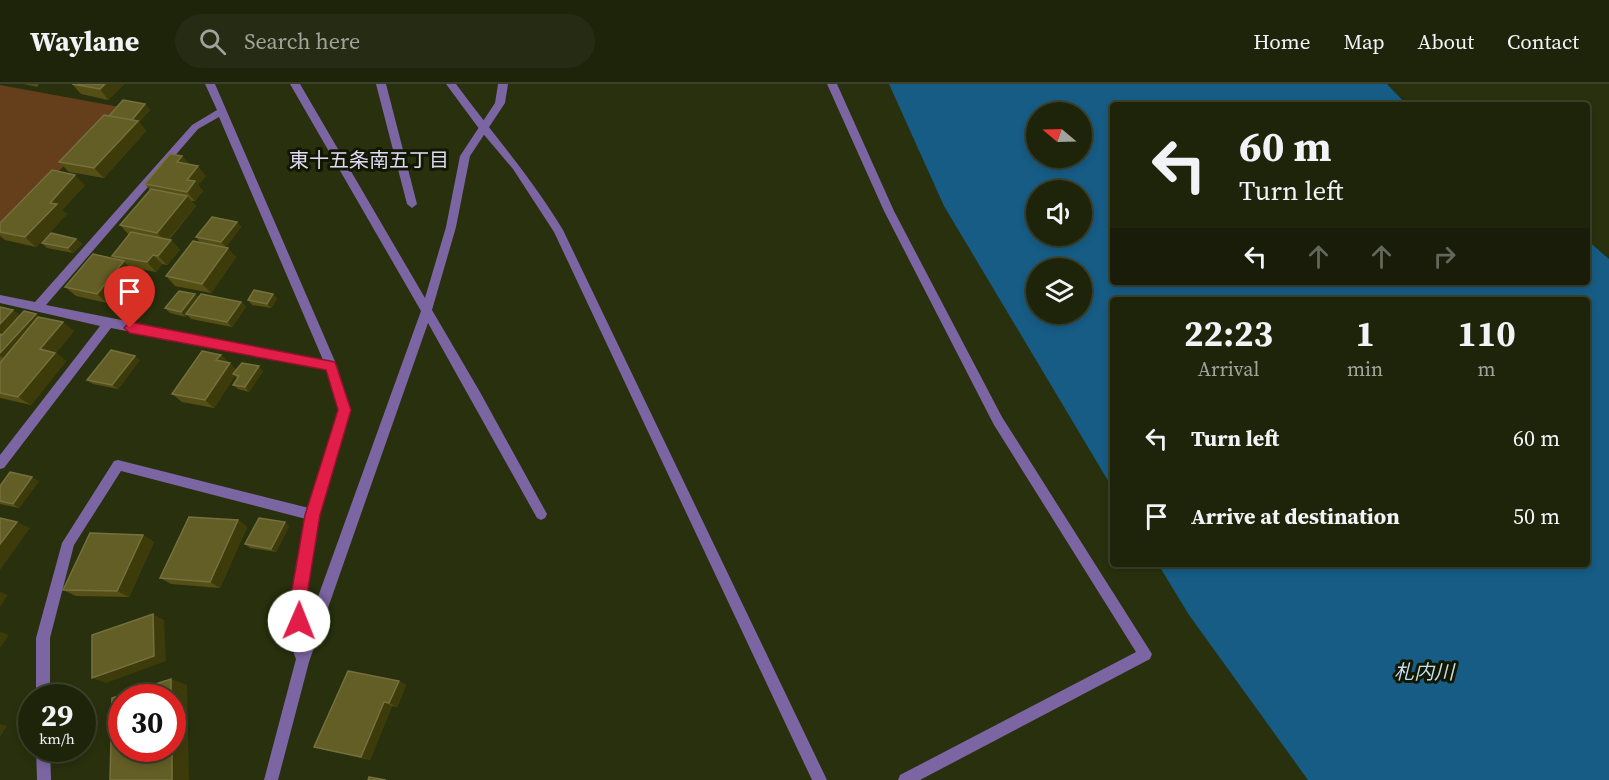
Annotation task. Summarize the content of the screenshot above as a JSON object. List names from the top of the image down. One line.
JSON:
{"districts":["東十五条南五丁目"],"water":["札内川"],"north":"left","page":{"header":"Waylane","search":"Search here","nav":["Home","Map","About","Contact"],"turn":["60 m","Turn left"],"eta":["22:23","Arrival","1","min","110","m"],"list":[{"name":"Turn left","value":"60 m"},{"name":"Arrive at destination","value":"50 m"}],"speed":"29 km/h","limit":"30"}}
